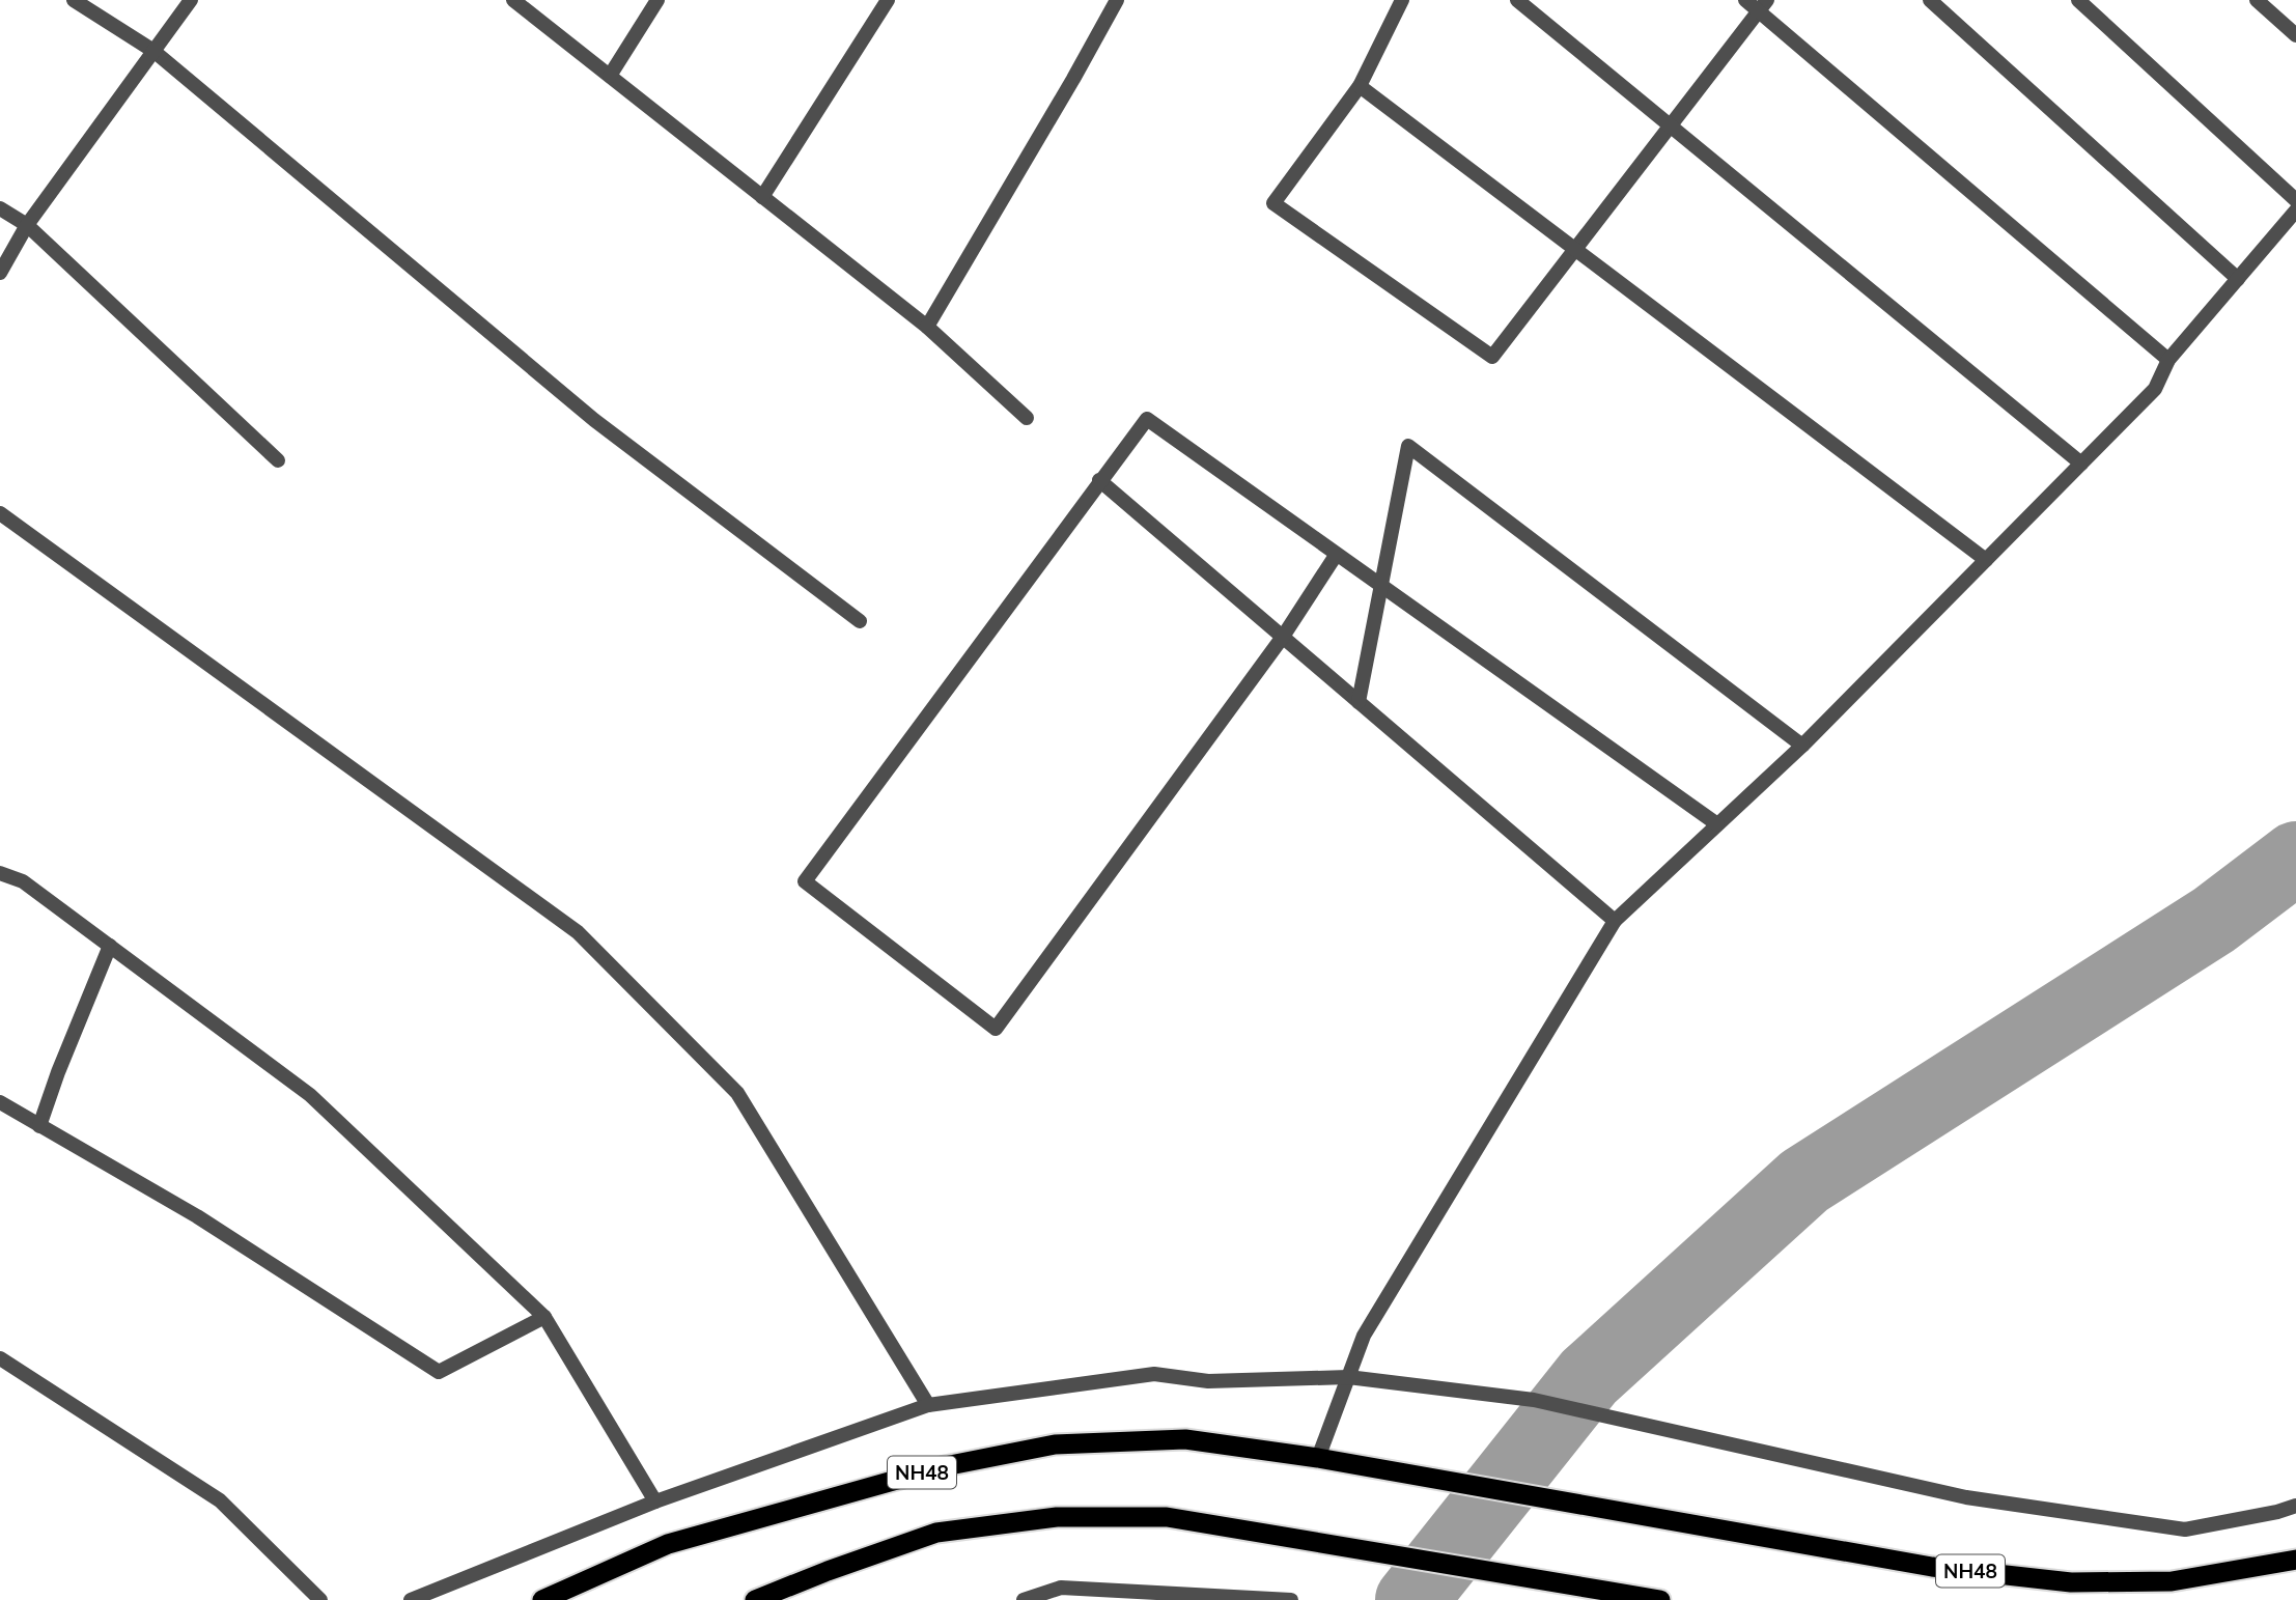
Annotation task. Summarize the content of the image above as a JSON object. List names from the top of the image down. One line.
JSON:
{"streets":{"highway":["NH48"]}}
